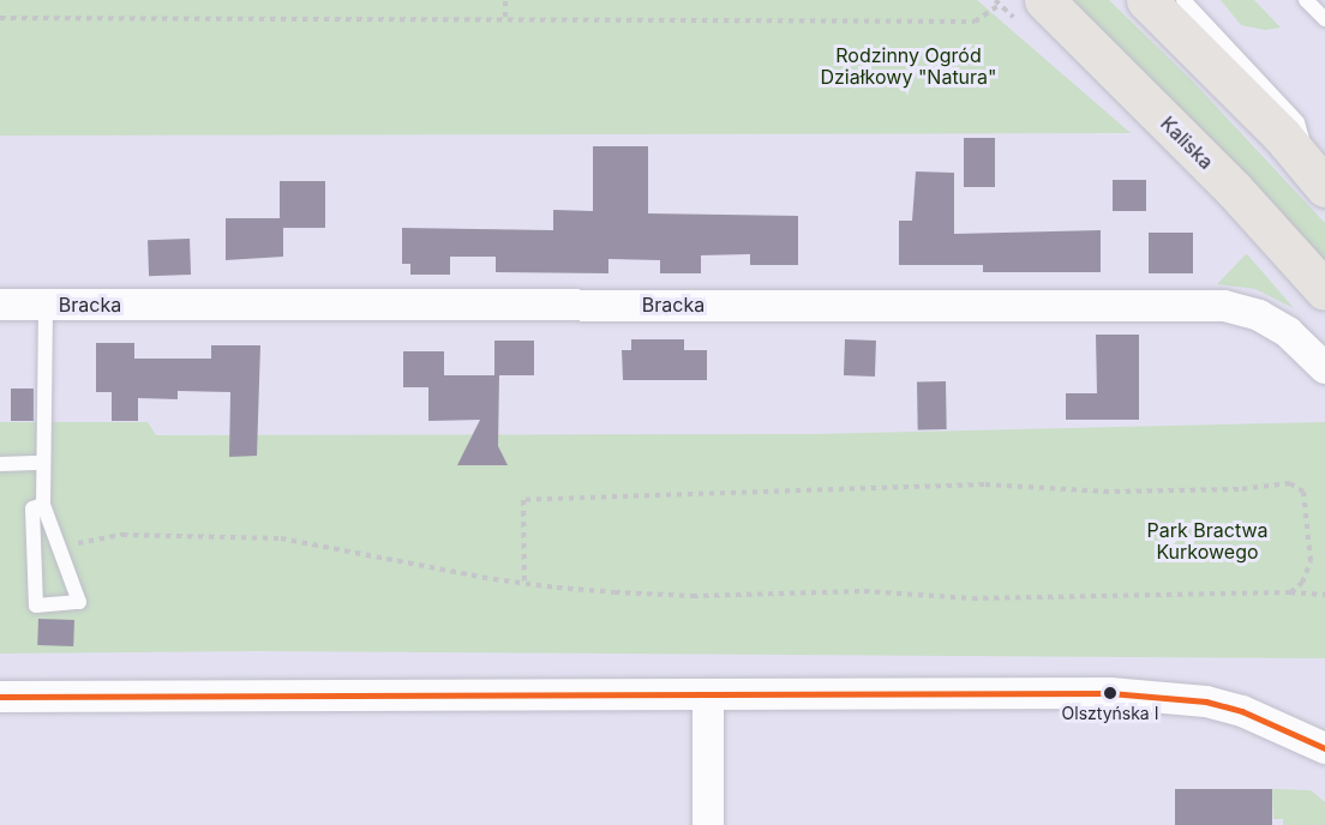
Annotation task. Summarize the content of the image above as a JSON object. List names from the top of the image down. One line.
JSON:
{"streets":{"main road":["Kaliska"],"street":["Bracka"]},"parks":["Rodzinny Ogród Działkowy \"Natura\"","Park Bractwa Kurkowego"],"places":["Olsztyńska I"]}
